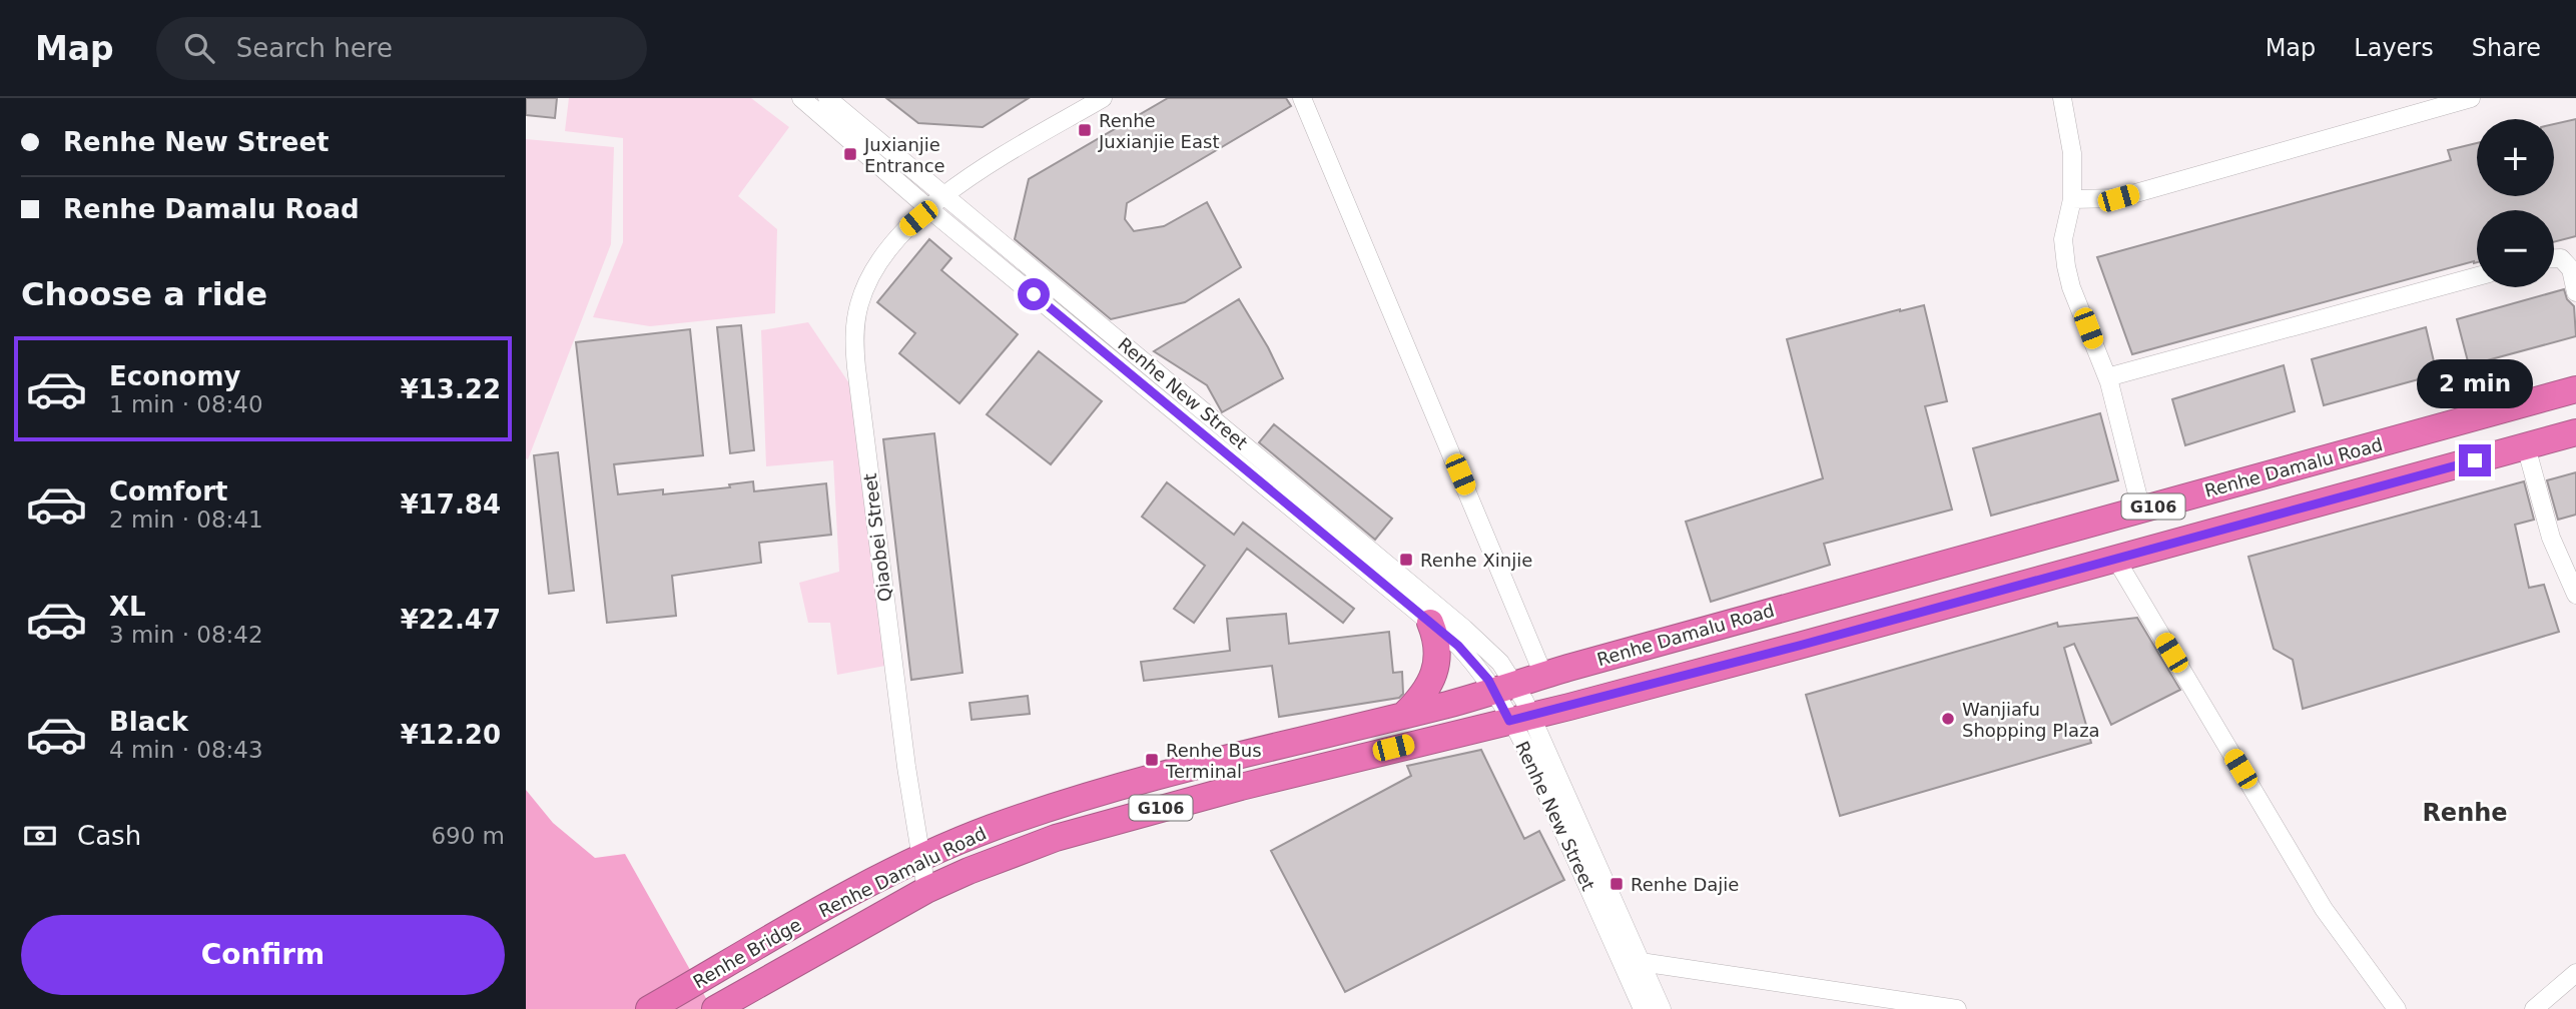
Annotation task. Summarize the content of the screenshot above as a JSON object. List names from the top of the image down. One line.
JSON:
{"streets":{"highway":["Renhe Damalu Road","G106","Renhe Bridge"],"street":["Renhe New Street","Qiaobei Street"]},"crossings":[["Renhe New Street","Renhe Damalu Road"],["Renhe New Street","Qiaobei Street"],["Renhe Damalu Road","Qiaobei Street"],["Renhe Damalu Road","Renhe Bridge"]],"districts":["Renhe"],"places":{"transit":["Renhe Juxianjie East","Juxianjie Entrance","Renhe Xinjie","Renhe Bus Terminal","Renhe Dajie"],"other":["Wanjiafu Shopping Plaza"]},"page":{"header":"Map","search":"Search here","nav":["Map","Layers","Share"],"banner":["Renhe New Street","Renhe Damalu Road"],"map_buttons":["+","−"],"heading":"Choose a ride","list":[{"name":"Economy","note":"1 min · 08:40","value":"¥13.22"},{"name":"Comfort","note":"2 min · 08:41","value":"¥17.84"},{"name":"XL","note":"3 min · 08:42","value":"¥22.47"},{"name":"Black","note":"4 min · 08:43","value":"¥12.20"}],"bubble":"2 min","pay":["Cash","690 m"],"buttons":"Confirm"}}
